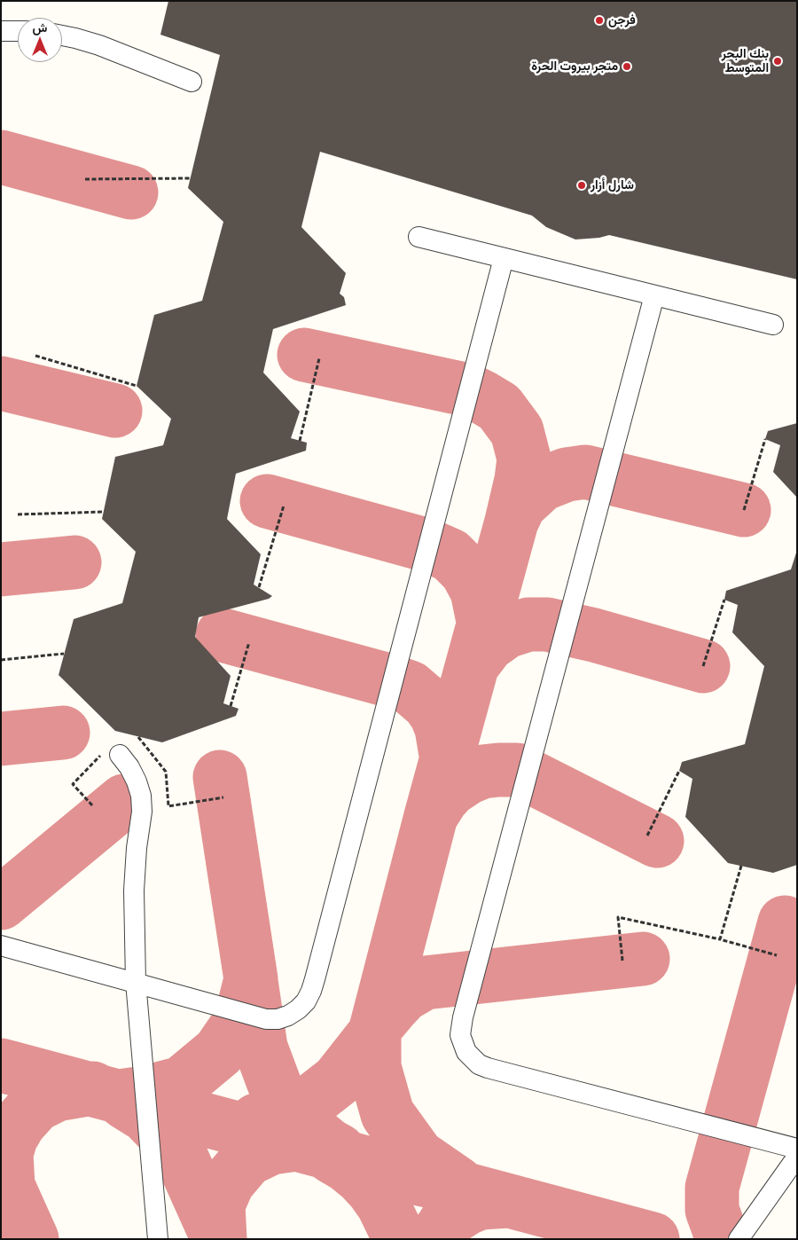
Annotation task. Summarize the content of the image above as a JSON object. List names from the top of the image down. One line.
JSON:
{"places":["فرجن","بنك البحر المتوسط","متجر بيروت الحرة","شارل أزار"],"north":"top"}
